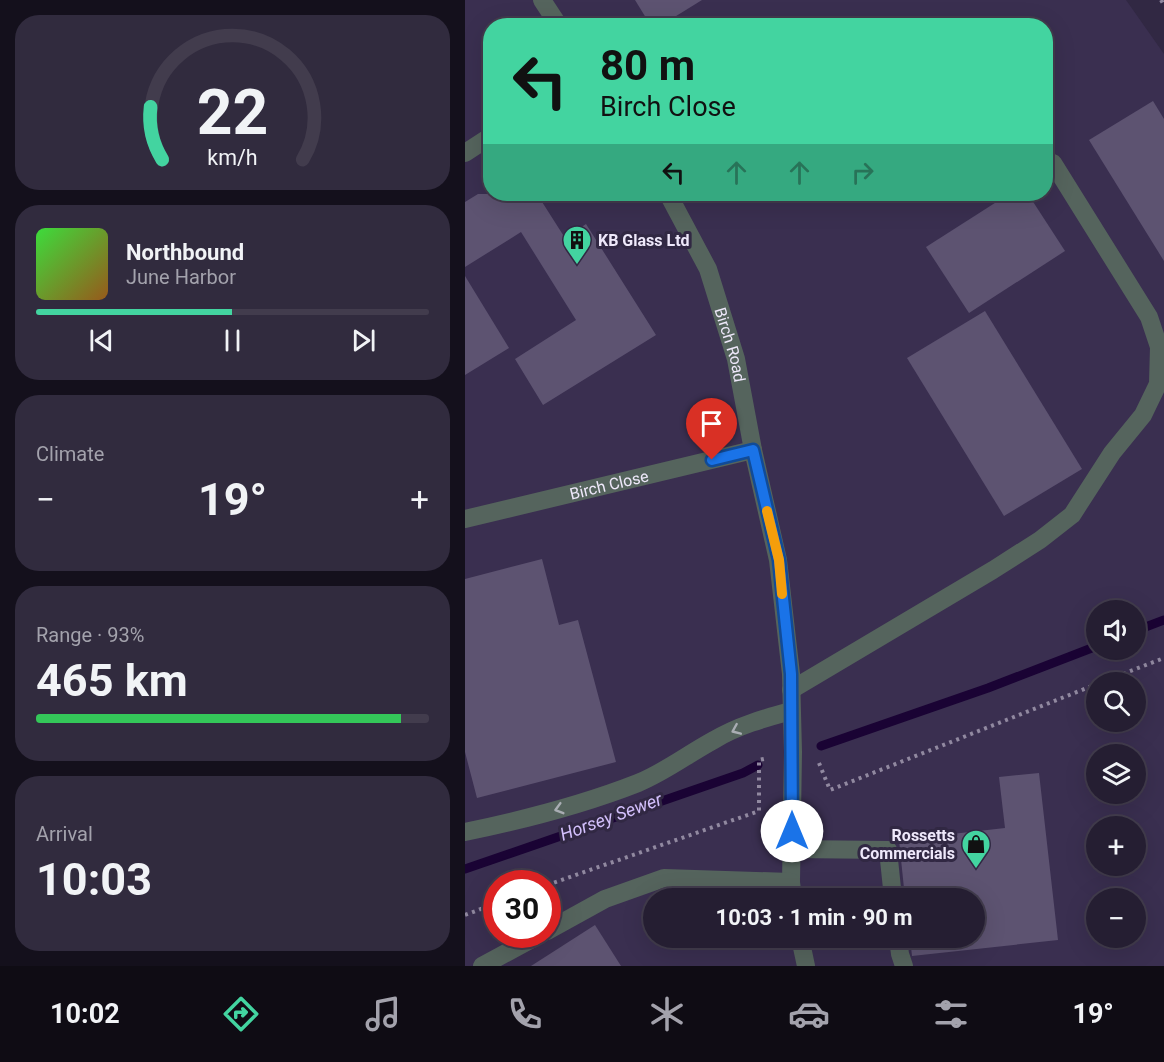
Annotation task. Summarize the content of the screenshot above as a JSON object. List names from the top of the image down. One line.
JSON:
{"streets":{"street":["Birch Road","Birch Close"]},"crossings":[["Birch Road","Birch Close"]],"water":["Horsey Sewer"],"places":{"building":["KB Glass Ltd"],"shop":["Rossetts Commercials"]},"page":{"turn":["80 m","Birch Close"],"song":["Northbound","June Harbor"],"tile":["Climate",["Range · 93%","465 km"],["Arrival","10:03"]],"heat":["−","19°","+"],"map_buttons":["+","−"],"limit":"30","trip":"10:03 · 1 min · 90 m","tabs":["10:02","19°"],"gauge":["22","km/h"]}}
